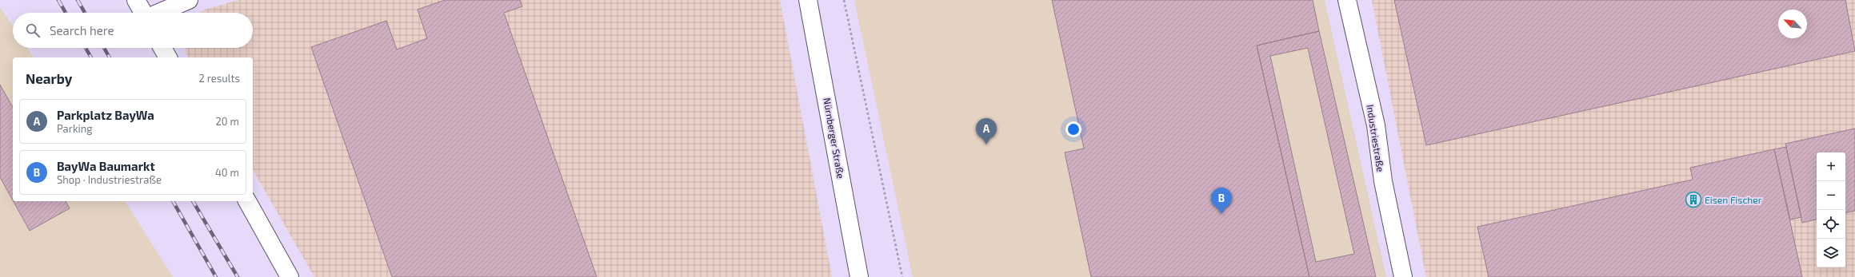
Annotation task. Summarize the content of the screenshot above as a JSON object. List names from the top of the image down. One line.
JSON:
{"streets":{"street":["Nürnberger Straße","Industriestraße"]},"places":{"building":["Eisen Fischer"]},"north":"top left","page":{"search":"Search here","heading":["Nearby","2 results"],"list":[{"mark":"A","name":"Parkplatz BayWa","note":"Parking","value":"20 m"},{"mark":"B","name":"BayWa Baumarkt","note":"Shop · Industriestraße","value":"40 m"}],"pins":["A","B"],"map_buttons":["+","−"]}}
